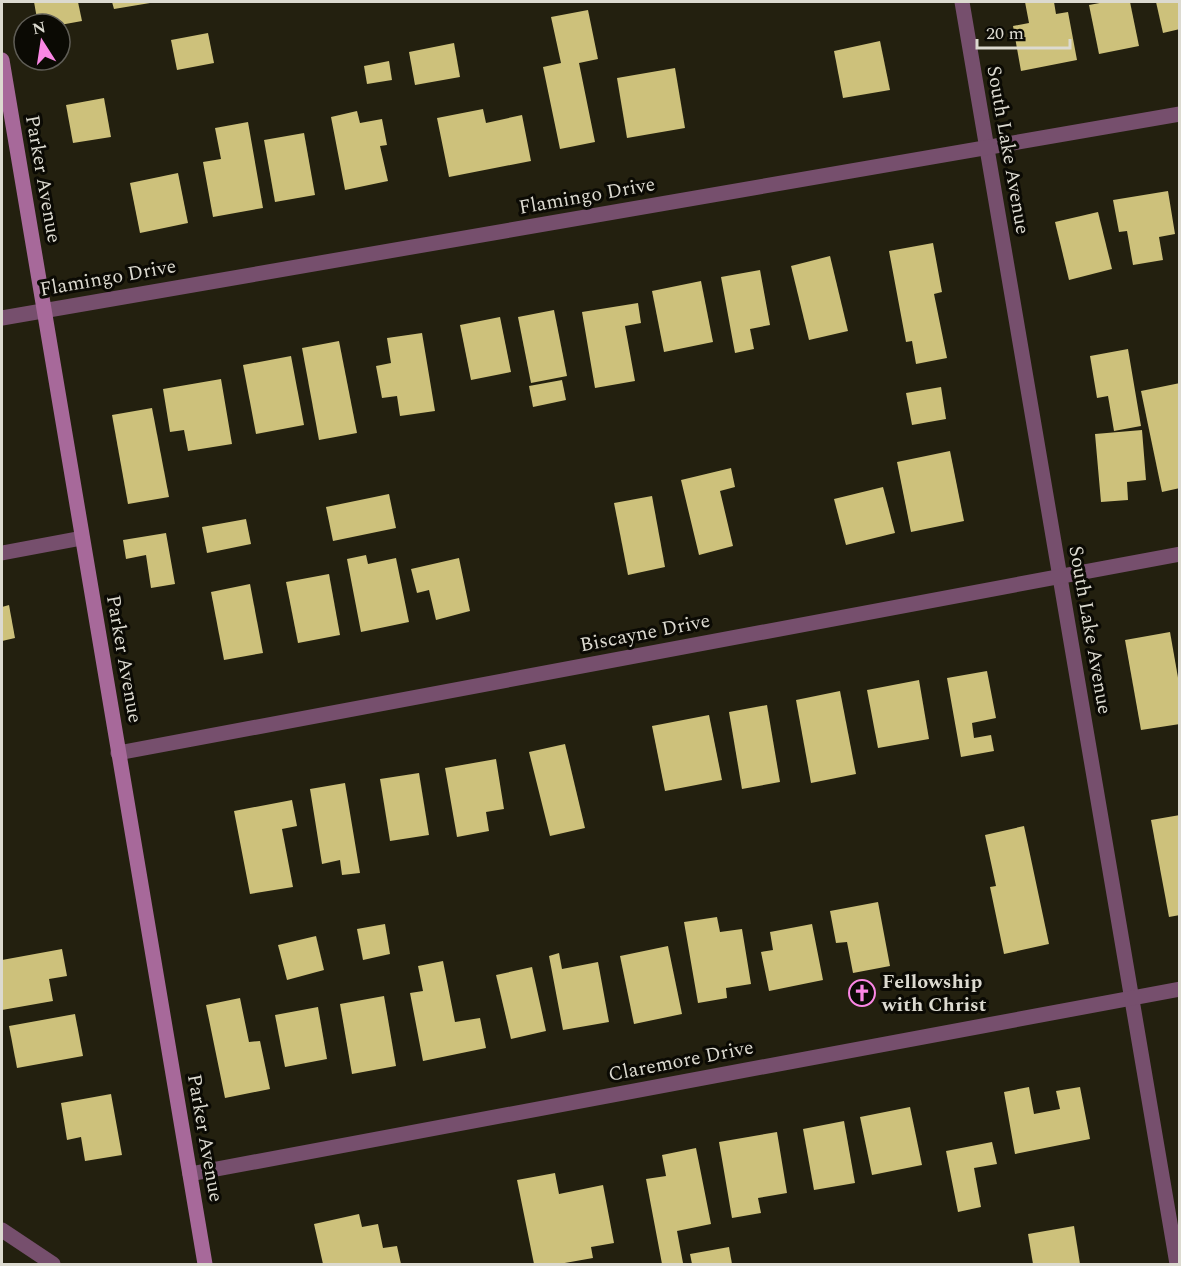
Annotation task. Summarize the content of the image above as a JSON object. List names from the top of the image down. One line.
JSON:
{"streets":{"street":["South Lake Avenue","Parker Avenue","Flamingo Drive","Biscayne Drive","Claremore Drive"]},"crossings":[["South Lake Avenue","Flamingo Drive"],["South Lake Avenue","Biscayne Drive"],["South Lake Avenue","Claremore Drive"],["Parker Avenue","Flamingo Drive"],["Parker Avenue","Biscayne Drive"],["Parker Avenue","Claremore Drive"]],"places":{"church":["Fellowship with Christ"]},"scale_bar":"20 m","north":"top"}
